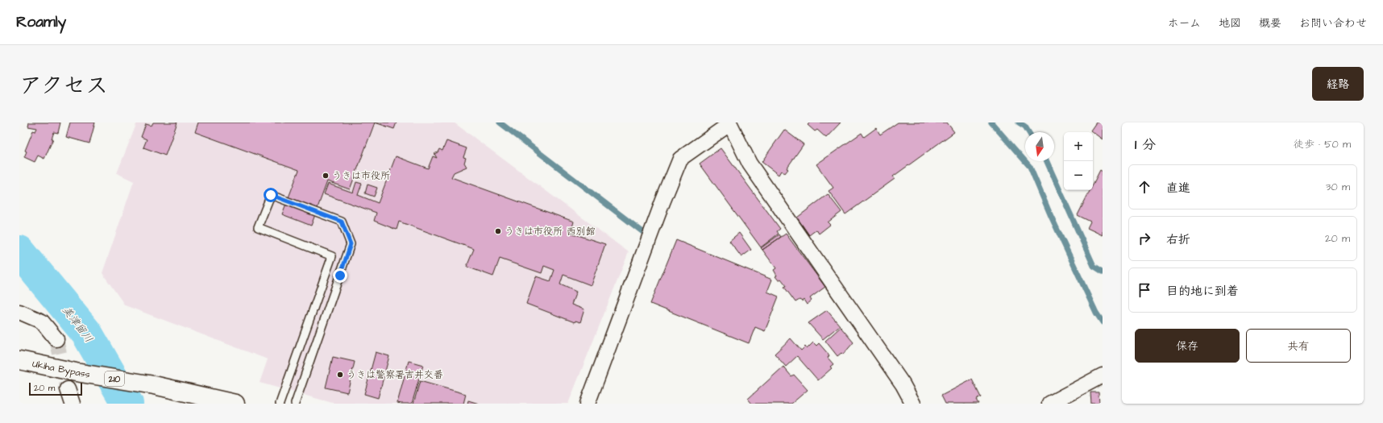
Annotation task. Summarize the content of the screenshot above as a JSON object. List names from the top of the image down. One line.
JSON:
{"streets":{"highway":["Ukiha Bypass","210"]},"water":["美津留川"],"places":["うきは市役所","うきは市役所 西別館","うきは警察署吉井交番"],"scale_bar":"20 m","north":"bottom","page":{"header":"Roamly","nav":["ホーム","地図","概要","お問い合わせ"],"title":"アクセス","buttons":["経路",["保存","共有"]],"heading":["1 分","徒歩 · 50 m"],"map_buttons":["+","−"],"list":[["直進","30 m"],["右折","20 m"],"目的地に到着"],"scale":"20 m"}}
